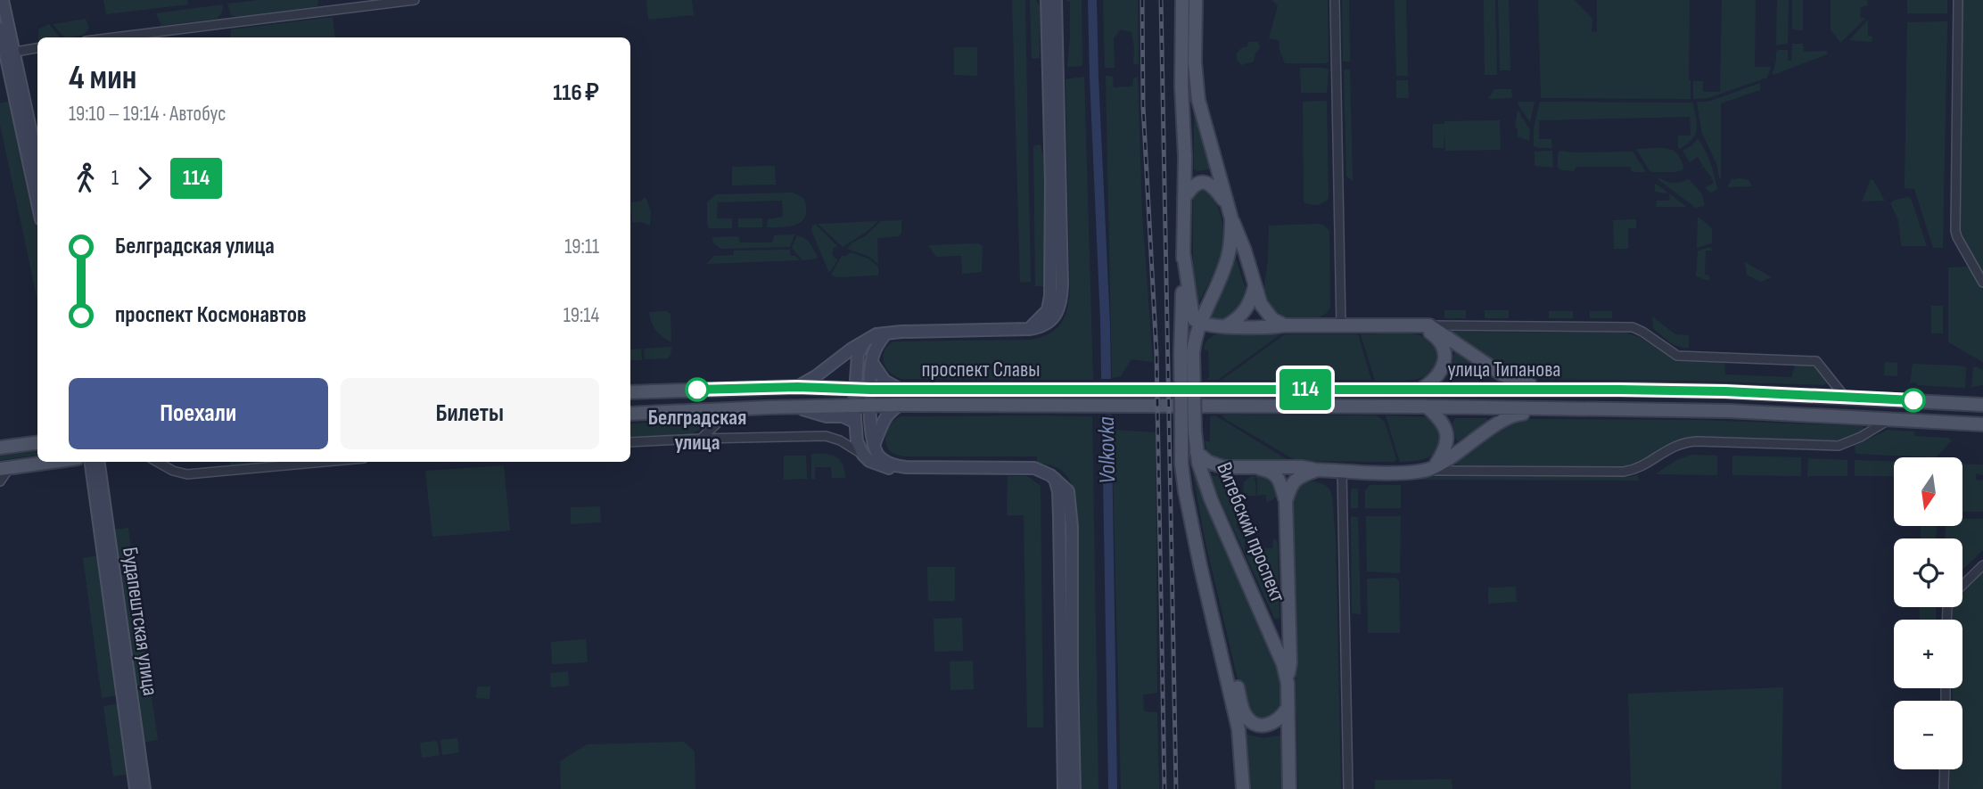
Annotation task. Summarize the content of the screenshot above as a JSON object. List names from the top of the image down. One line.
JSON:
{"streets":{"main road":["проспект Славы","улица Типанова","Витебский проспект"],"street":["Будапештская улица"]},"crossings":[["проспект Славы","улица Типанова"]],"water":["Volkovka"],"places":["Белградская улица"],"lines":["bus line 114"],"north":"bottom","page":{"on_map":"114","heading":["4 мин","19:10 – 19:14 · Автобус","116 ₽"],"legs":["1","114"],"list":[{"name":"Белградская улица","value":"19:11"},{"name":"проспект Космонавтов","value":"19:14"}],"buttons":["Поехали","Билеты"],"map_buttons":["+","−"]}}
